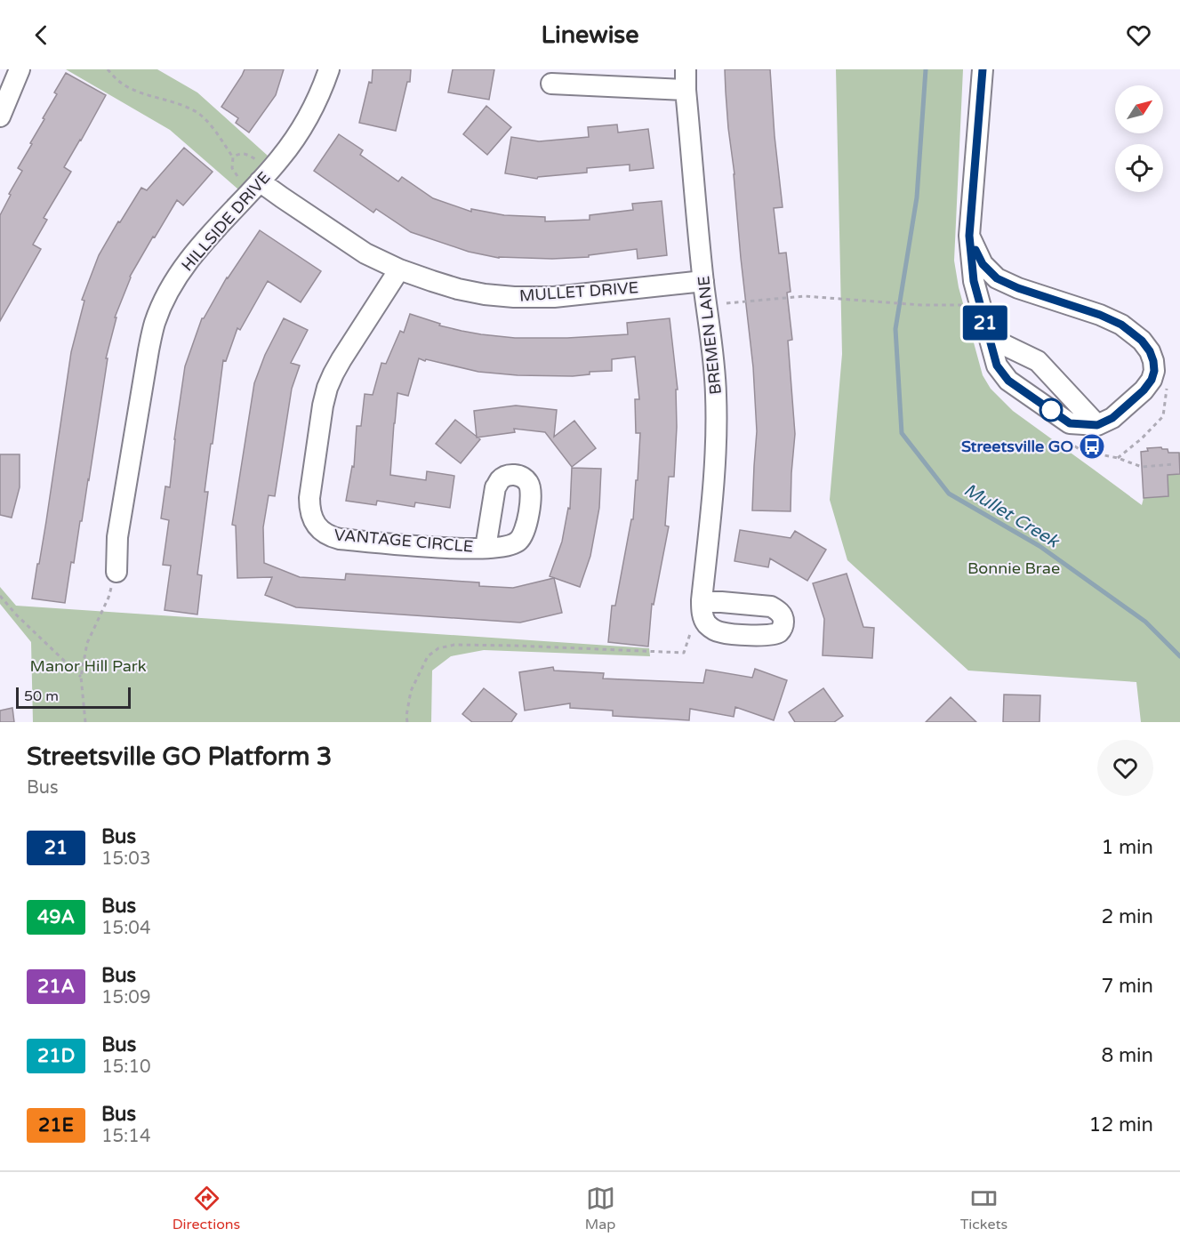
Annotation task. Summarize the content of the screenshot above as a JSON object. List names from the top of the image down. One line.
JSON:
{"streets":{"street":["HILLSIDE DRIVE","MULLET DRIVE","BREMEN LANE","VANTAGE CIRCLE"]},"crossings":[["HILLSIDE DRIVE","MULLET DRIVE"],["MULLET DRIVE","BREMEN LANE"],["MULLET DRIVE","VANTAGE CIRCLE"]],"water":["Mullet Creek"],"parks":["Bonnie Brae","Manor Hill Park"],"places":{"bus stop":["Streetsville GO"]},"lines":["bus line 21"],"scale_bar":"50 m","north":"top right","page":{"header":"Linewise","on_map":"21","scale":"50 m","heading":["Streetsville GO Platform 3","Bus"],"list":[{"mark":"21","name":"Bus","note":"15:03","value":"1 min"},{"mark":"49A","name":"Bus","note":"15:04","value":"2 min"},{"mark":"21A","name":"Bus","note":"15:09","value":"7 min"},{"mark":"21D","name":"Bus","note":"15:10","value":"8 min"},{"mark":"21E","name":"Bus","note":"15:14","value":"12 min"}],"tabs":["Directions","Map","Tickets"]}}
